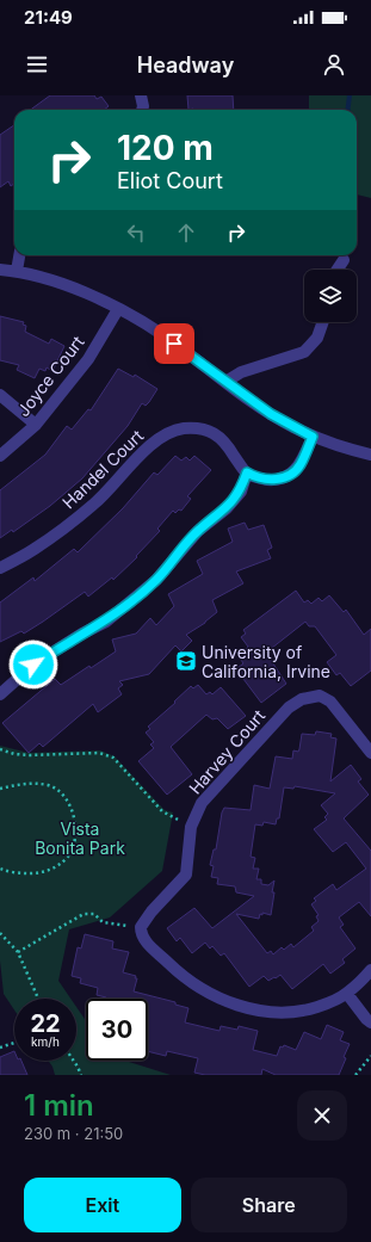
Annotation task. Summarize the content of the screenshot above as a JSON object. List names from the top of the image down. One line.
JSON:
{"streets":{"street":["Joyce Court","Handel Court","Harvey Court"]},"parks":["Vista Bonita Park"],"places":{"school or university":["University of California, Irvine"]},"page":{"status":"21:49","header":"Headway","turn":["120 m","Eliot Court"],"speed":"22 km/h","limit":"30","heading":["1 min","230 m · 21:50"],"buttons":["Exit","Share"]}}
